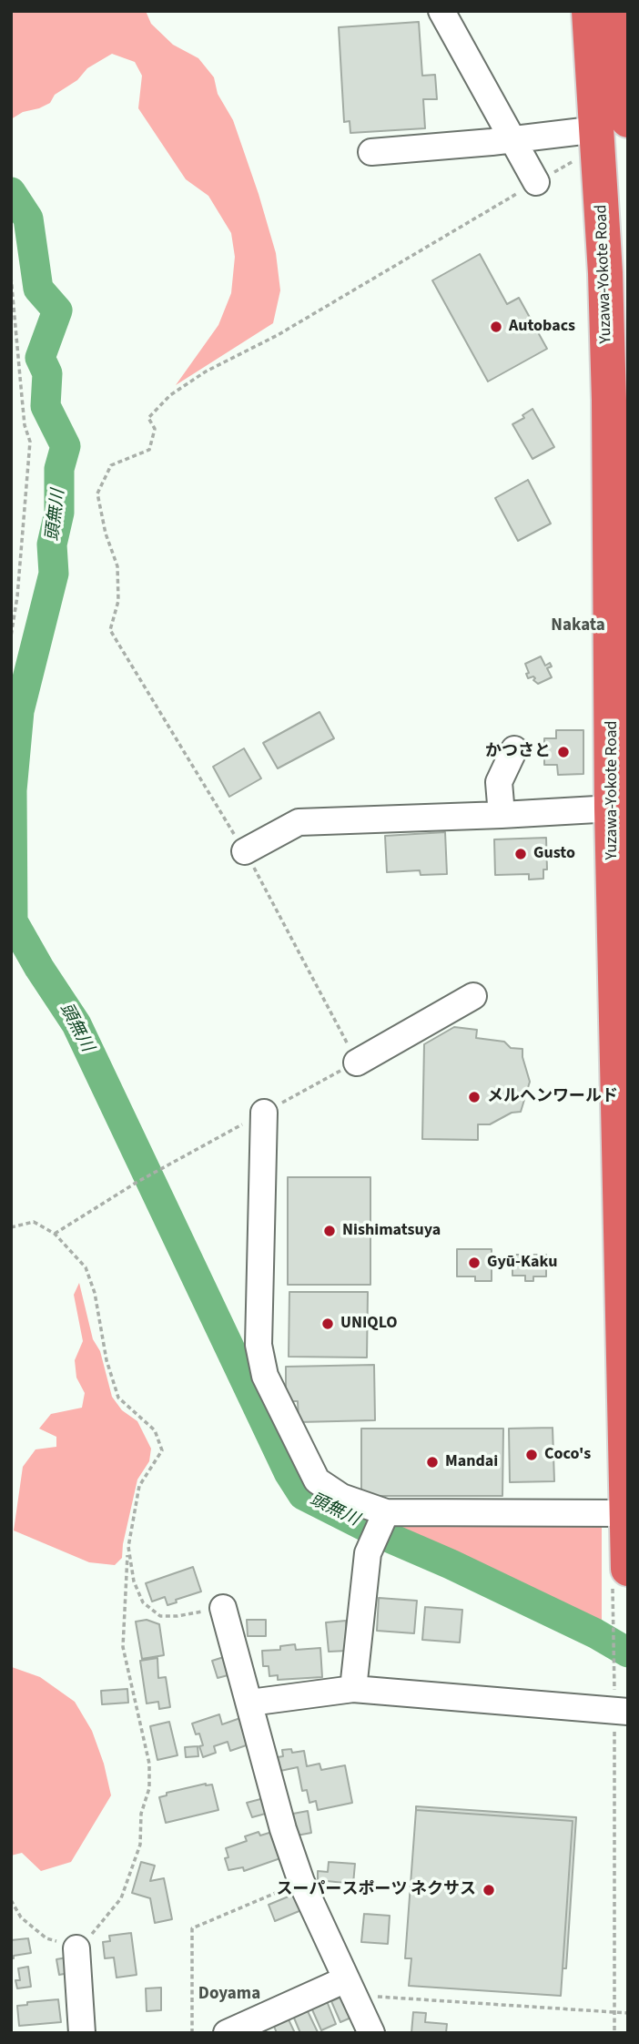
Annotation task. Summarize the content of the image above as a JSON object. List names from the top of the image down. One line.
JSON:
{"streets":{"highway":["Yuzawa-Yokote Road"]},"districts":["Nakata","Doyama"],"water":["頭無川"],"places":["Autobacs","かつさと","Gusto","メルヘンワールド","Nishimatsuya","Gyū-Kaku","UNIQLO","Coco's","Mandai","スーパースポーツ ネクサス"]}
